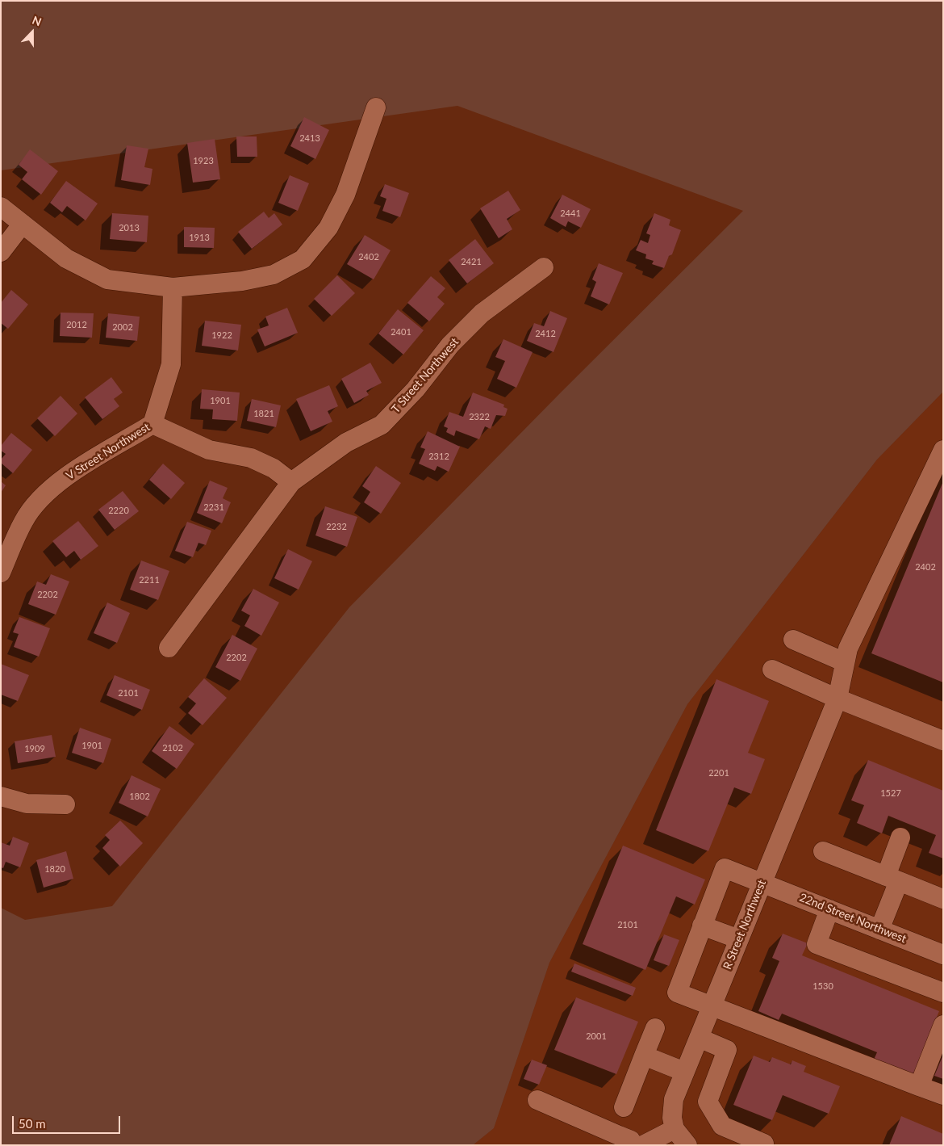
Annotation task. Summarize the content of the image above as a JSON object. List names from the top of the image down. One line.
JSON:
{"streets":{"street":["T Street Northwest","V Street Northwest","22nd Street Northwest","R Street Northwest"]},"crossings":[["22nd Street Northwest","R Street Northwest"]],"house_numbers":["2413","1923","2441","2013","1913","2402","2421","2012","2002","2401","2412","1922","1901","1821","2322","2312","2231","2220","2232","2402","2211","2202","2202","2101","1901","2102","1909","2201","1527","1802","1820","2101","1530","2001"],"scale_bar":"50 m","north":"top"}
